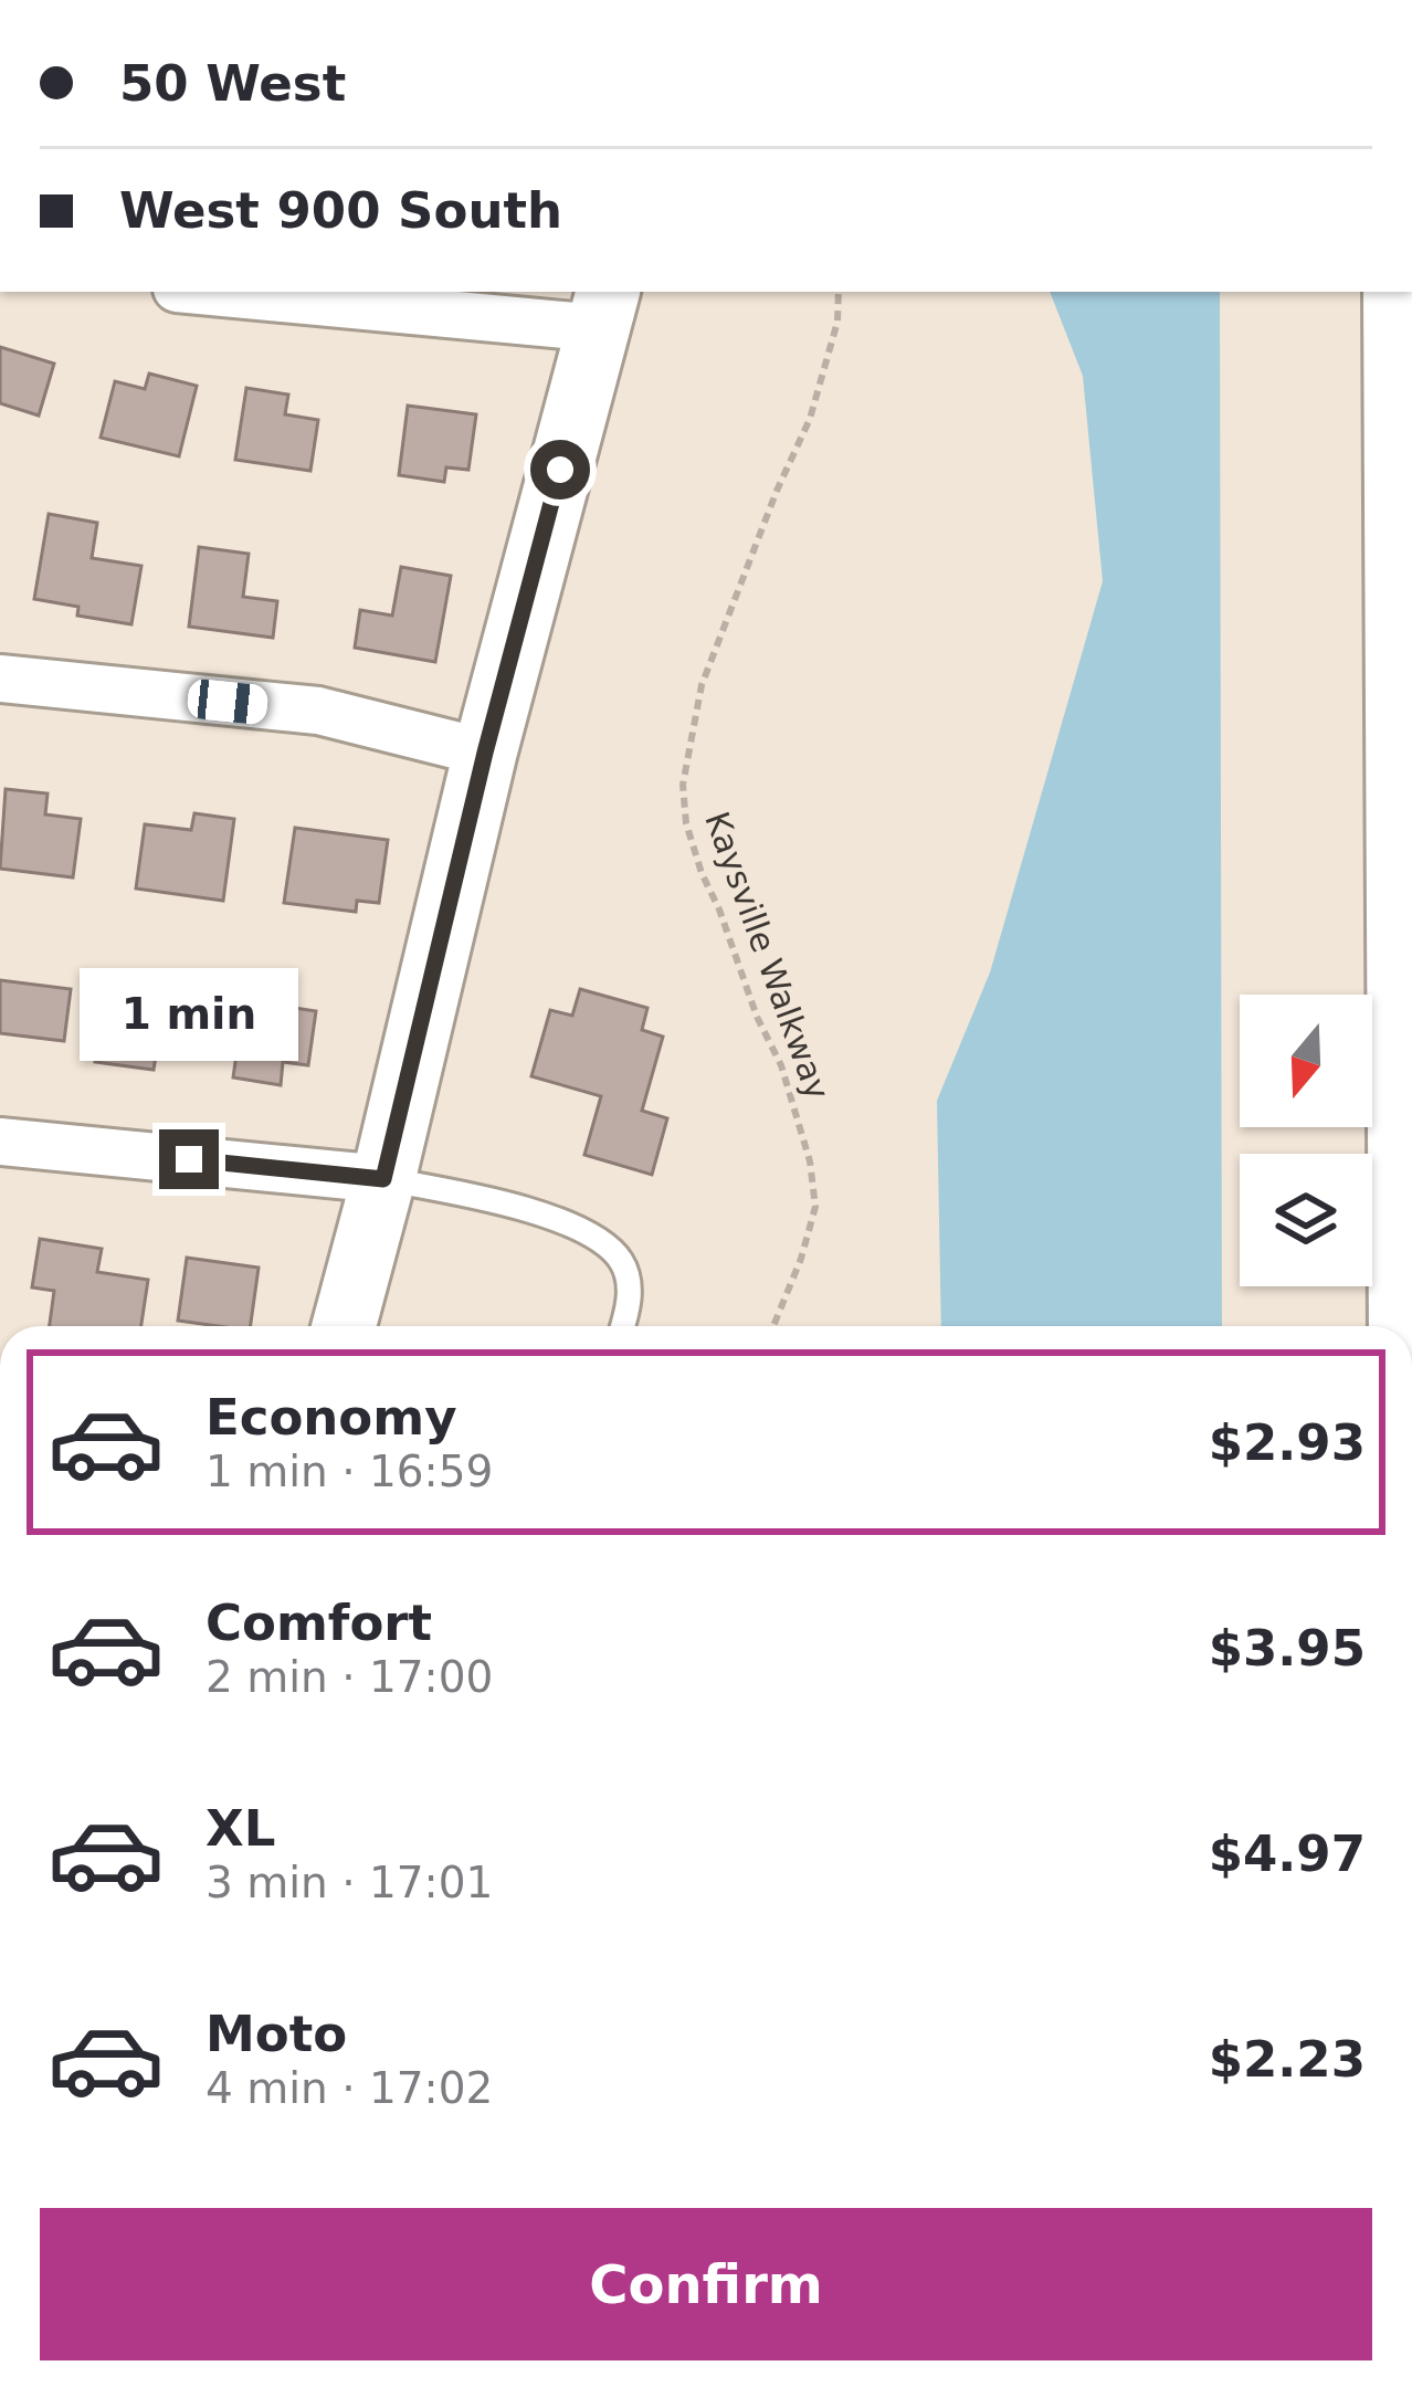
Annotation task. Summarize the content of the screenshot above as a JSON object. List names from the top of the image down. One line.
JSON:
{"streets":{"path":["Kaysville Walkway"]},"north":"bottom","page":{"banner":["50 West","West 900 South"],"bubble":"1 min","list":[{"name":"Economy","note":"1 min · 16:59","value":"$2.93"},{"name":"Comfort","note":"2 min · 17:00","value":"$3.95"},{"name":"XL","note":"3 min · 17:01","value":"$4.97"},{"name":"Moto","note":"4 min · 17:02","value":"$2.23"}],"buttons":"Confirm"}}
